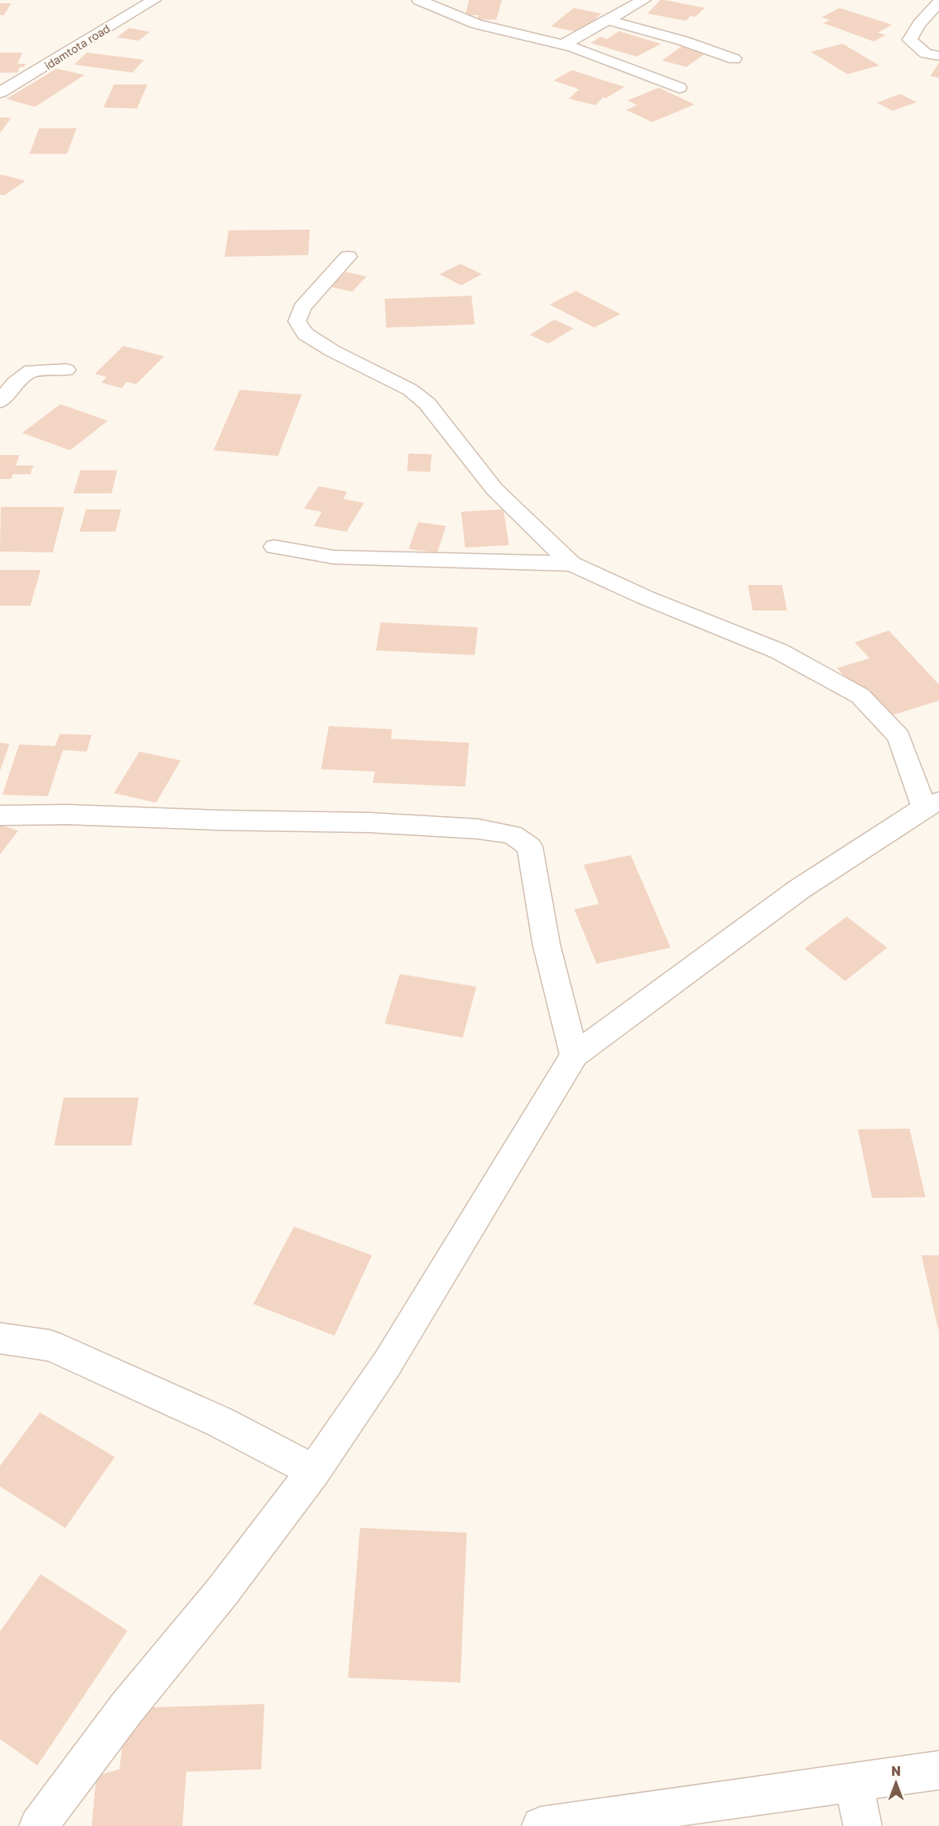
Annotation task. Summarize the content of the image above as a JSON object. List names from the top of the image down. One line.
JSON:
{"streets":{"street":["idamtota road"]},"north":"top"}
